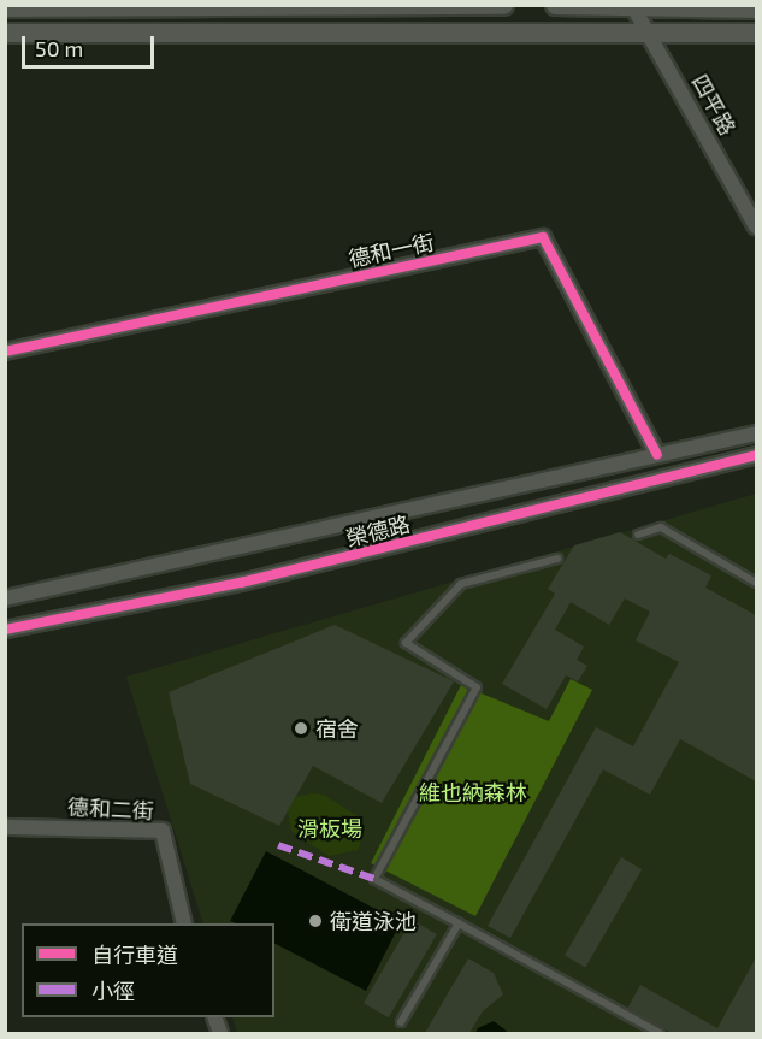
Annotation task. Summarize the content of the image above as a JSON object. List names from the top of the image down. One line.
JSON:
{"streets":{"street":["四平路","德和一街","榮德路","德和二街"]},"crossings":[["德和一街","榮德路"]],"parks":["維也納森林","滑板場"],"places":["宿舍","衛道泳池"],"legend":["自行車道","小徑"],"scale_bar":"50 m"}
